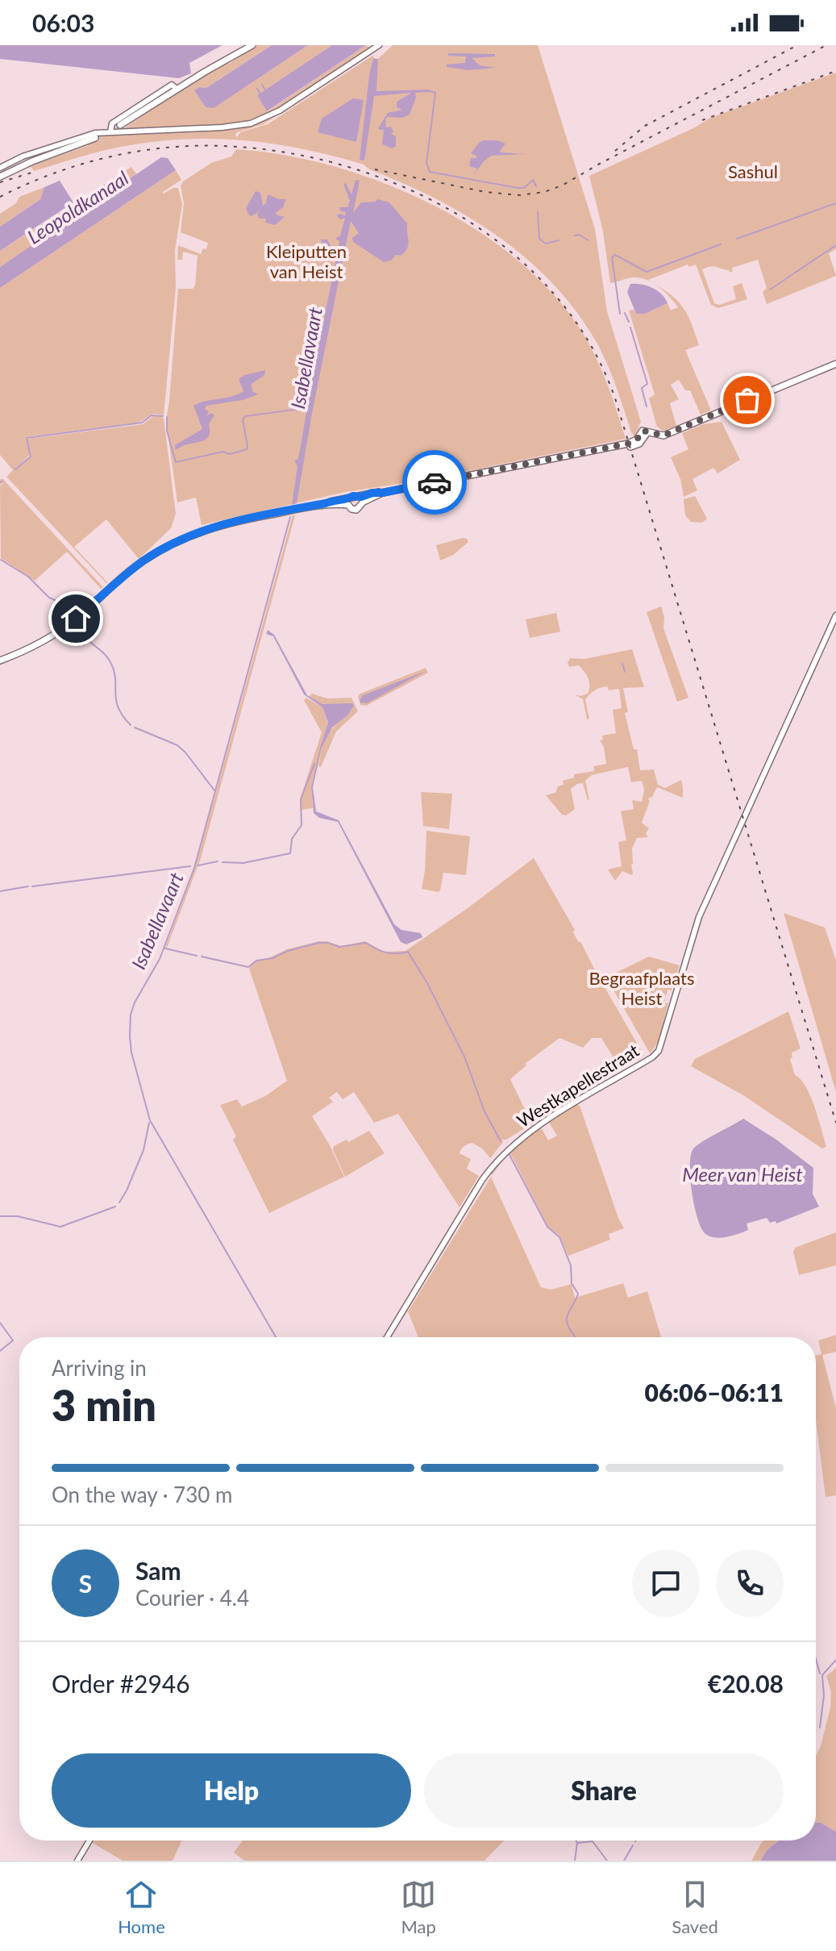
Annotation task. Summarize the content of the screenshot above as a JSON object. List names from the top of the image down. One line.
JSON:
{"streets":{"street":["Westkapellestraat"]},"water":["Leopoldkanaal","Isabellavaart","Meer van Heist"],"parks":["Sashul","Kleiputten van Heist","Begraafplaats Heist"],"page":{"status":"06:03","heading":["3 min","Arriving in","06:06–06:11"],"panel":["Sam","Courier · 4.4","Order #2946","€20.08"],"bar":"On the way · 730 m","round":"S","buttons":["Help","Share"],"tabs":["Home","Map","Saved"]}}
